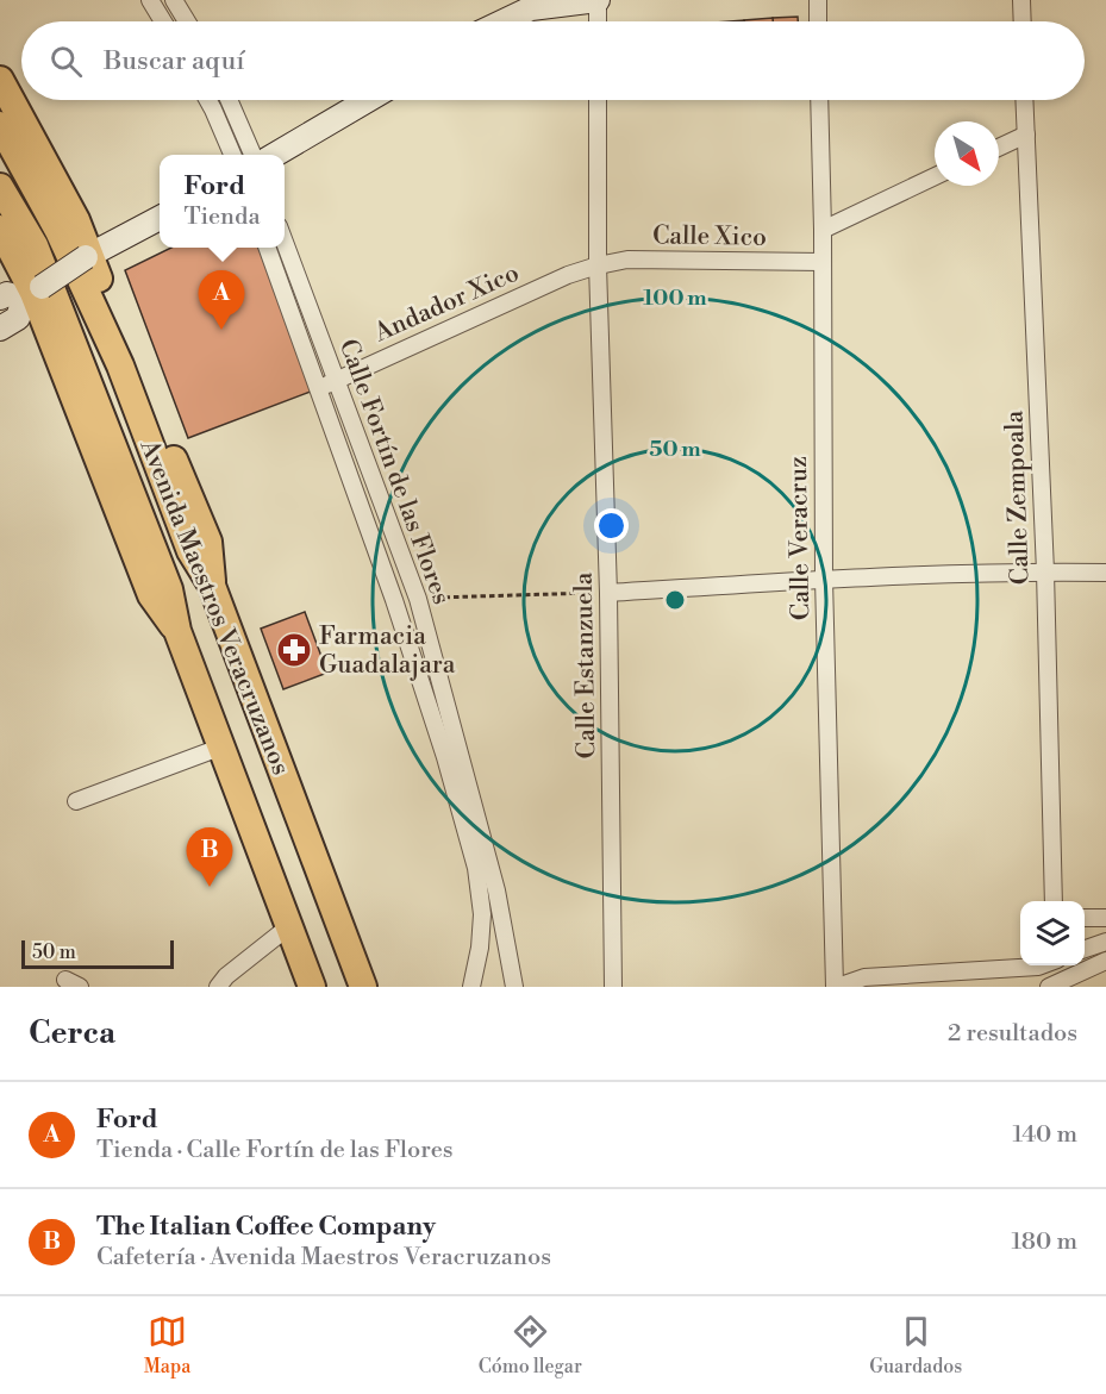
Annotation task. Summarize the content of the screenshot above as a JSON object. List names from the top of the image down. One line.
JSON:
{"streets":{"main road":["Avenida Maestros Veracruzanos"],"street":["Calle Xico","Andador Xico","Calle Fortín de las Flores","Calle Zempoala","Calle Veracruz","Calle Estanzuela"]},"crossings":[["Calle Xico","Andador Xico"],["Calle Xico","Calle Veracruz"],["Calle Xico","Calle Estanzuela"],["Andador Xico","Calle Fortín de las Flores"],["Andador Xico","Calle Estanzuela"]],"places":{"pharmacy":["Farmacia Guadalajara"]},"scale_bar":"50 m","north":"bottom right","page":{"search":"Buscar aquí","popup":["Ford","Tienda"],"pins":["A","B"],"scale":"50 m","heading":["Cerca","2 resultados"],"list":[{"mark":"A","name":"Ford","note":"Tienda · Calle Fortín de las Flores","value":"140 m"},{"mark":"B","name":"The Italian Coffee Company","note":"Cafetería · Avenida Maestros Veracruzanos","value":"180 m"}],"nav":["Mapa","Cómo llegar","Guardados"]},"rings":["100 m","50 m"]}
